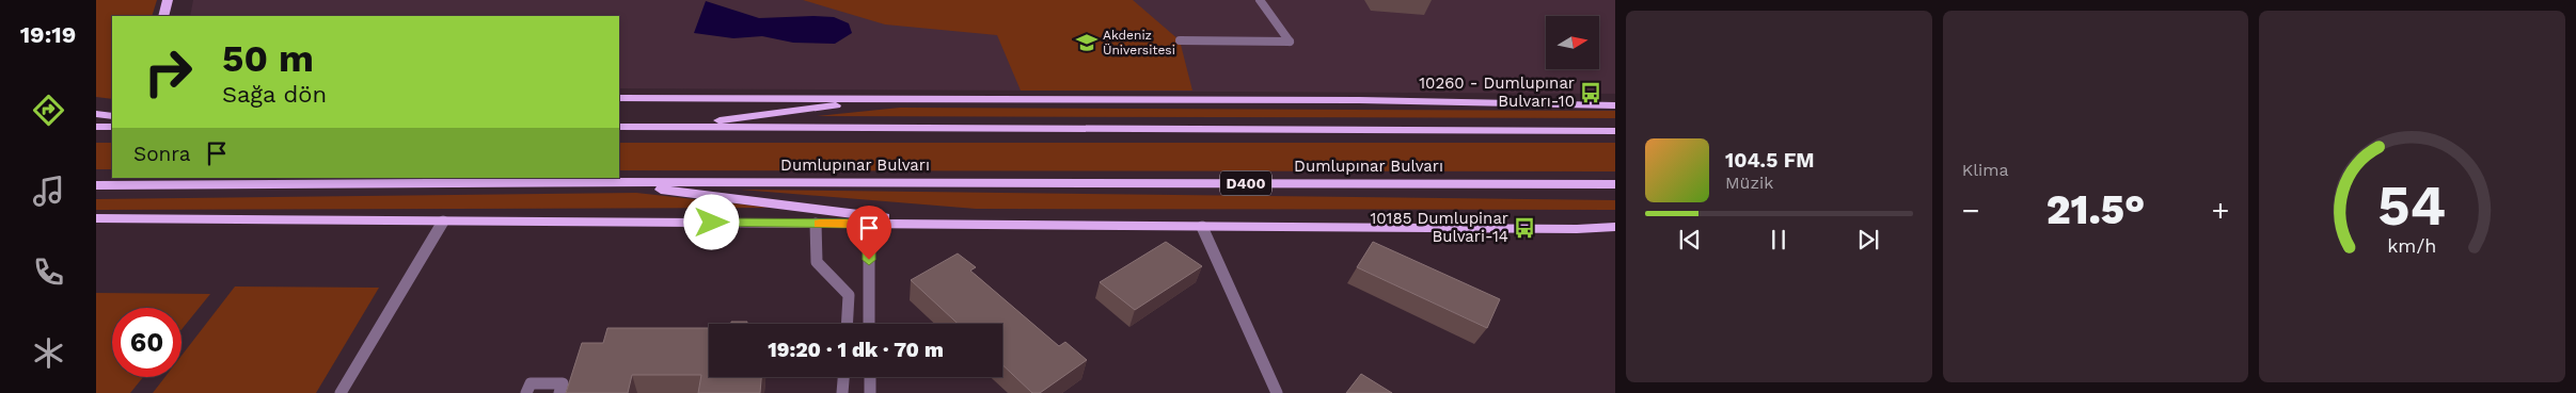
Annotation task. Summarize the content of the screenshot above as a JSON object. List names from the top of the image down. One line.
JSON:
{"streets":{"main road":["Dumlupınar Bulvarı","D400"]},"places":{"school or university":["Akdeniz Üniversitesi"],"bus stop":["10260 - Dumlupınar Bulvarı-10","10185 Dumlupinar Bulvari-14"]},"north":"right","page":{"tabs":"19:19","tile":"Klima","turn":["50 m","Sağa dön"],"then":"Sonra","song":["104.5 FM","Müzik"],"heat":["−","21.5°","+"],"limit":"60","trip":"19:20 · 1 dk · 70 m","gauge":["54","km/h"]}}
